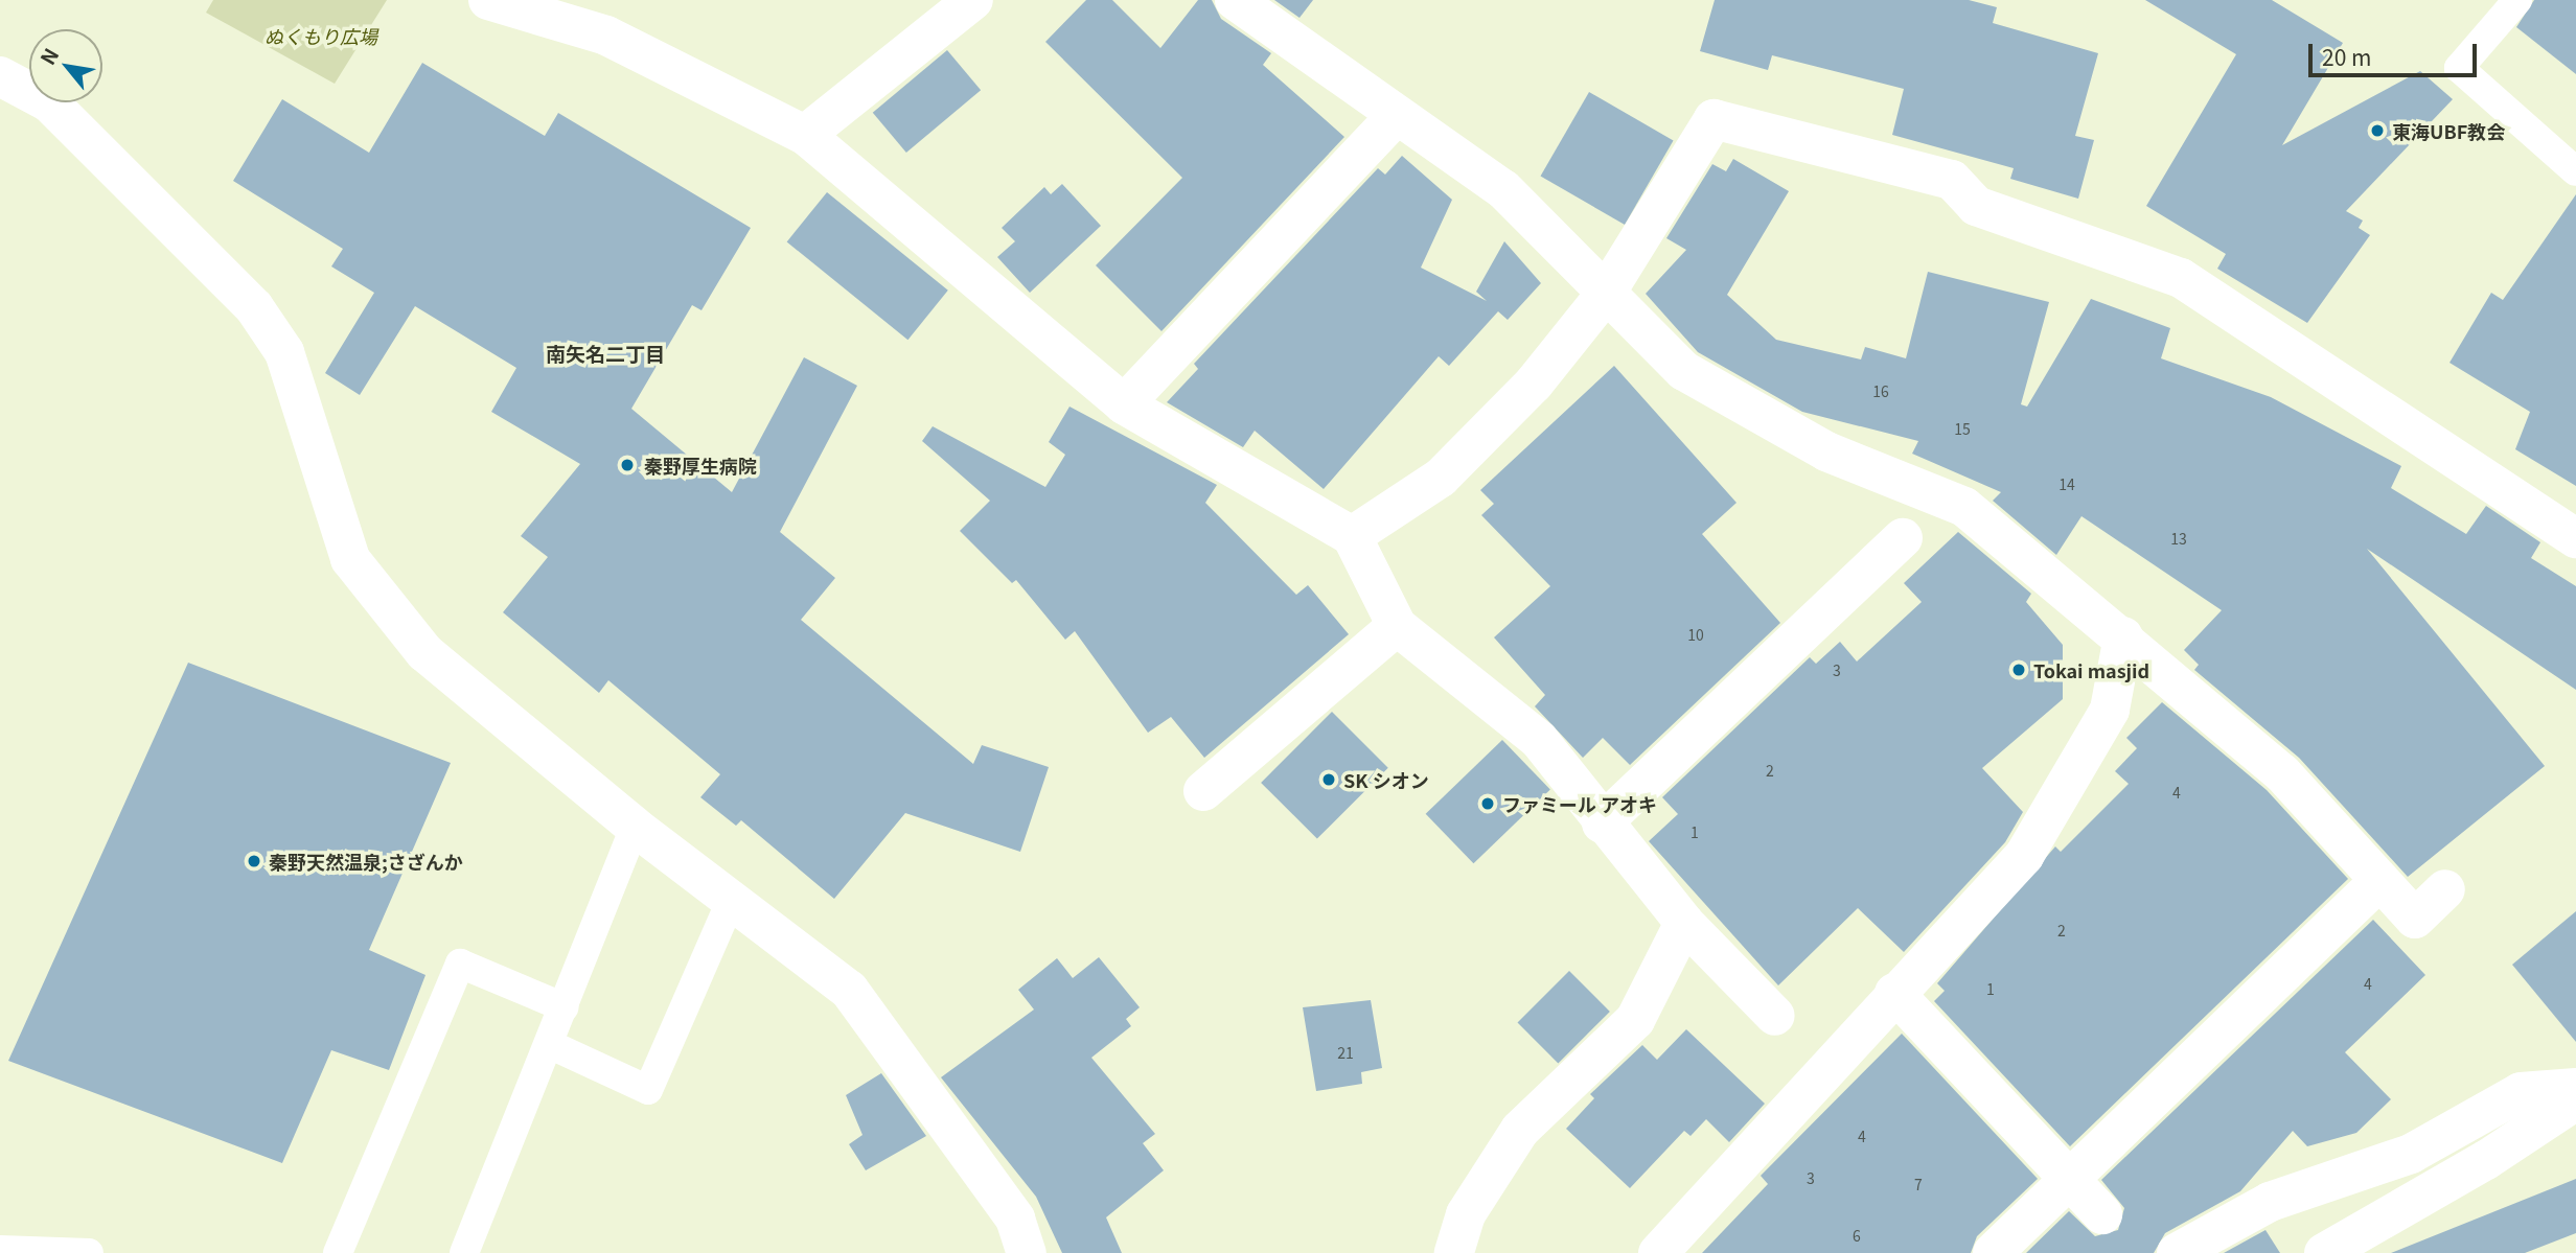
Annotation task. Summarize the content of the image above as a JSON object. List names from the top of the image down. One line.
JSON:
{"districts":["南矢名二丁目"],"parks":["ぬくもり広場"],"places":["東海UBF教会","秦野厚生病院","Tokai masjid","SK シオン","ファミール アオキ","秦野天然温泉;さざんか"],"house_numbers":["16","15","14","13","10","3","2","4","1","2","4","1","21","4","3","7","6"],"scale_bar":"20 m","north":"top left"}
